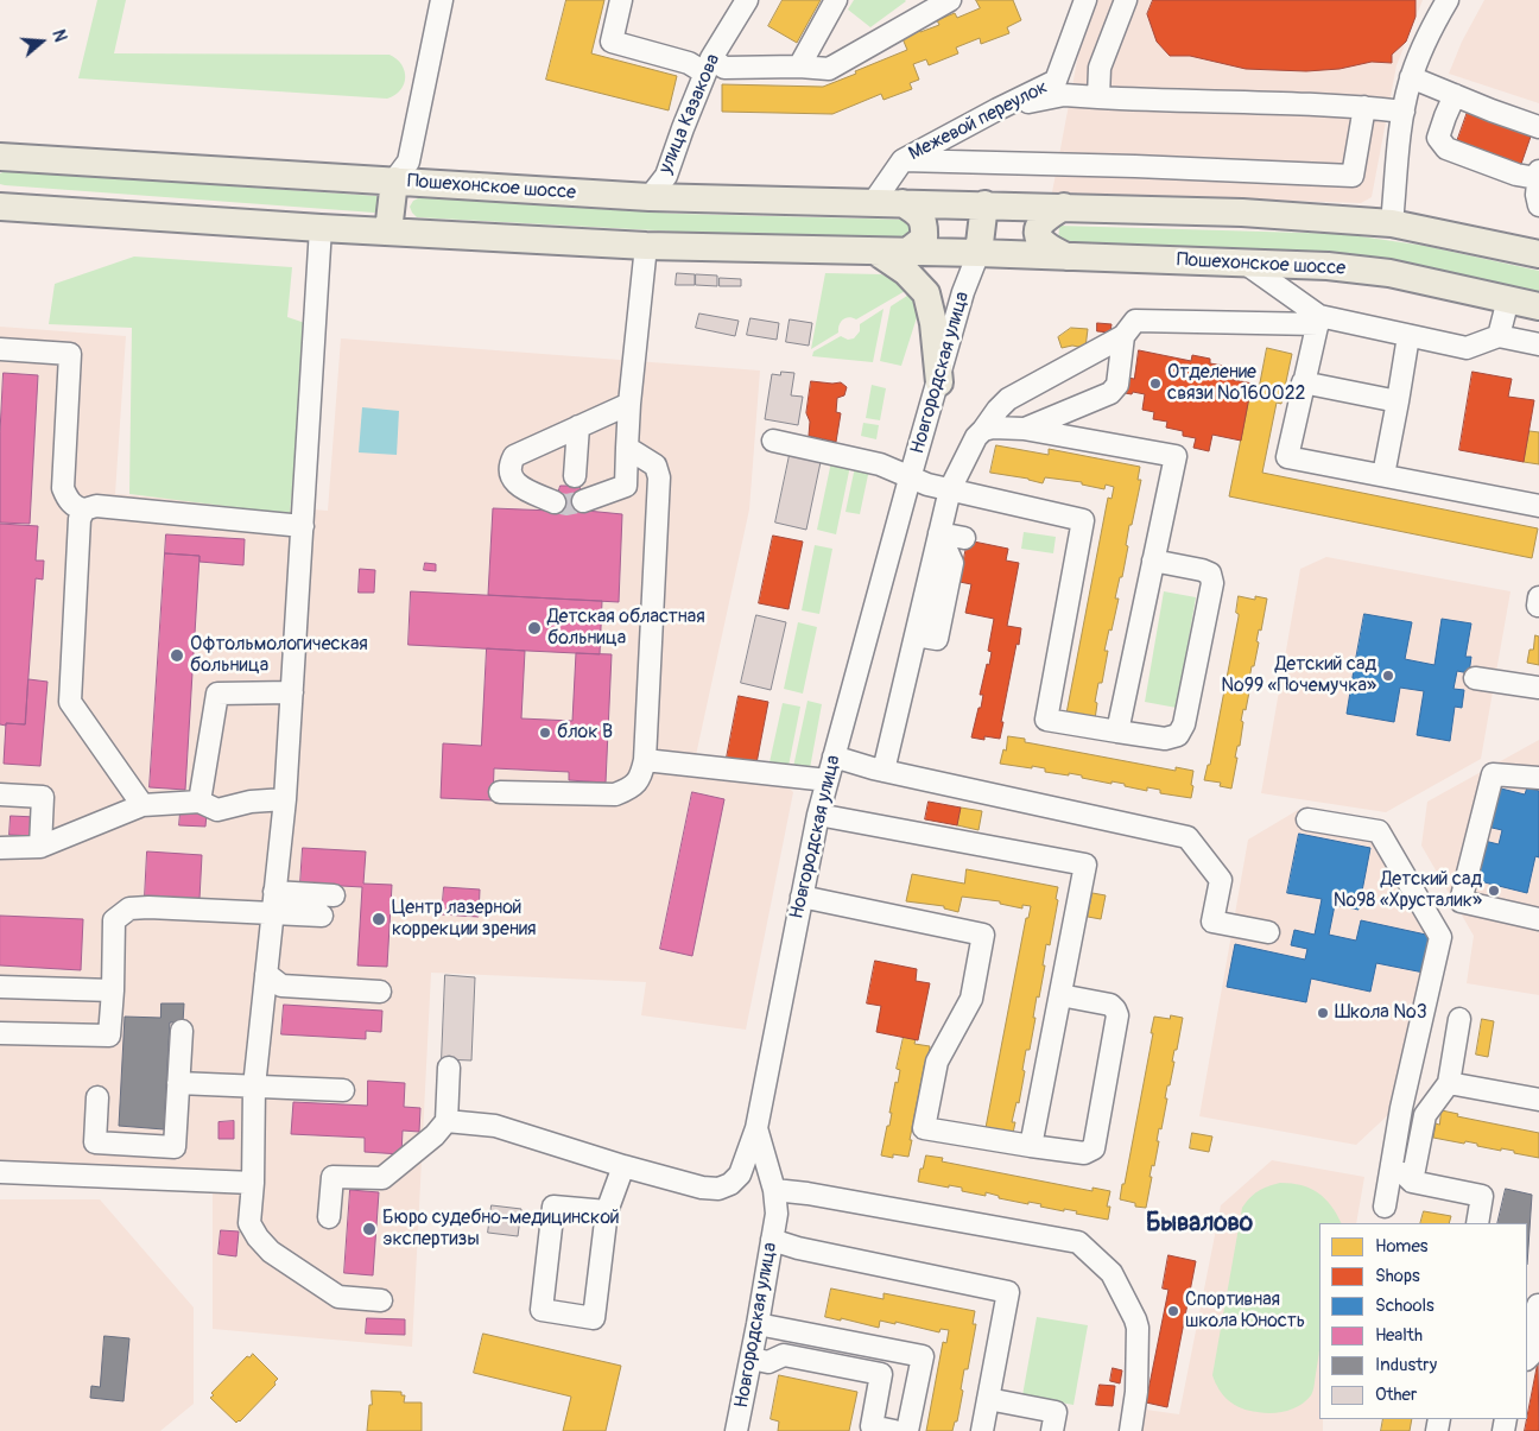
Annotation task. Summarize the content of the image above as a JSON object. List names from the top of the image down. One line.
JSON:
{"streets":{"main road":["Пошехонское шоссе"],"street":["улица Казакова","Межевой переулок","Новгородская улица"]},"crossings":[["улица Казакова","Пошехонское шоссе"],["Межевой переулок","Пошехонское шоссе"],["Пошехонское шоссе","Новгородская улица"]],"districts":["Бывалово"],"places":["Отделение связи №160022","Детская областная больница","Офтольмологическая больница","Детский сад №99 «Почемучка»","блок В","Детский сад №98 «Хрусталик»","Центр лазерной коррекции зрения","Школа №3","Бюро судебно-медицинской экспертизы","Спортивная школа Юность"],"legend":["Homes","Shops","Schools","Health","Industry","Other"],"north":"right"}
